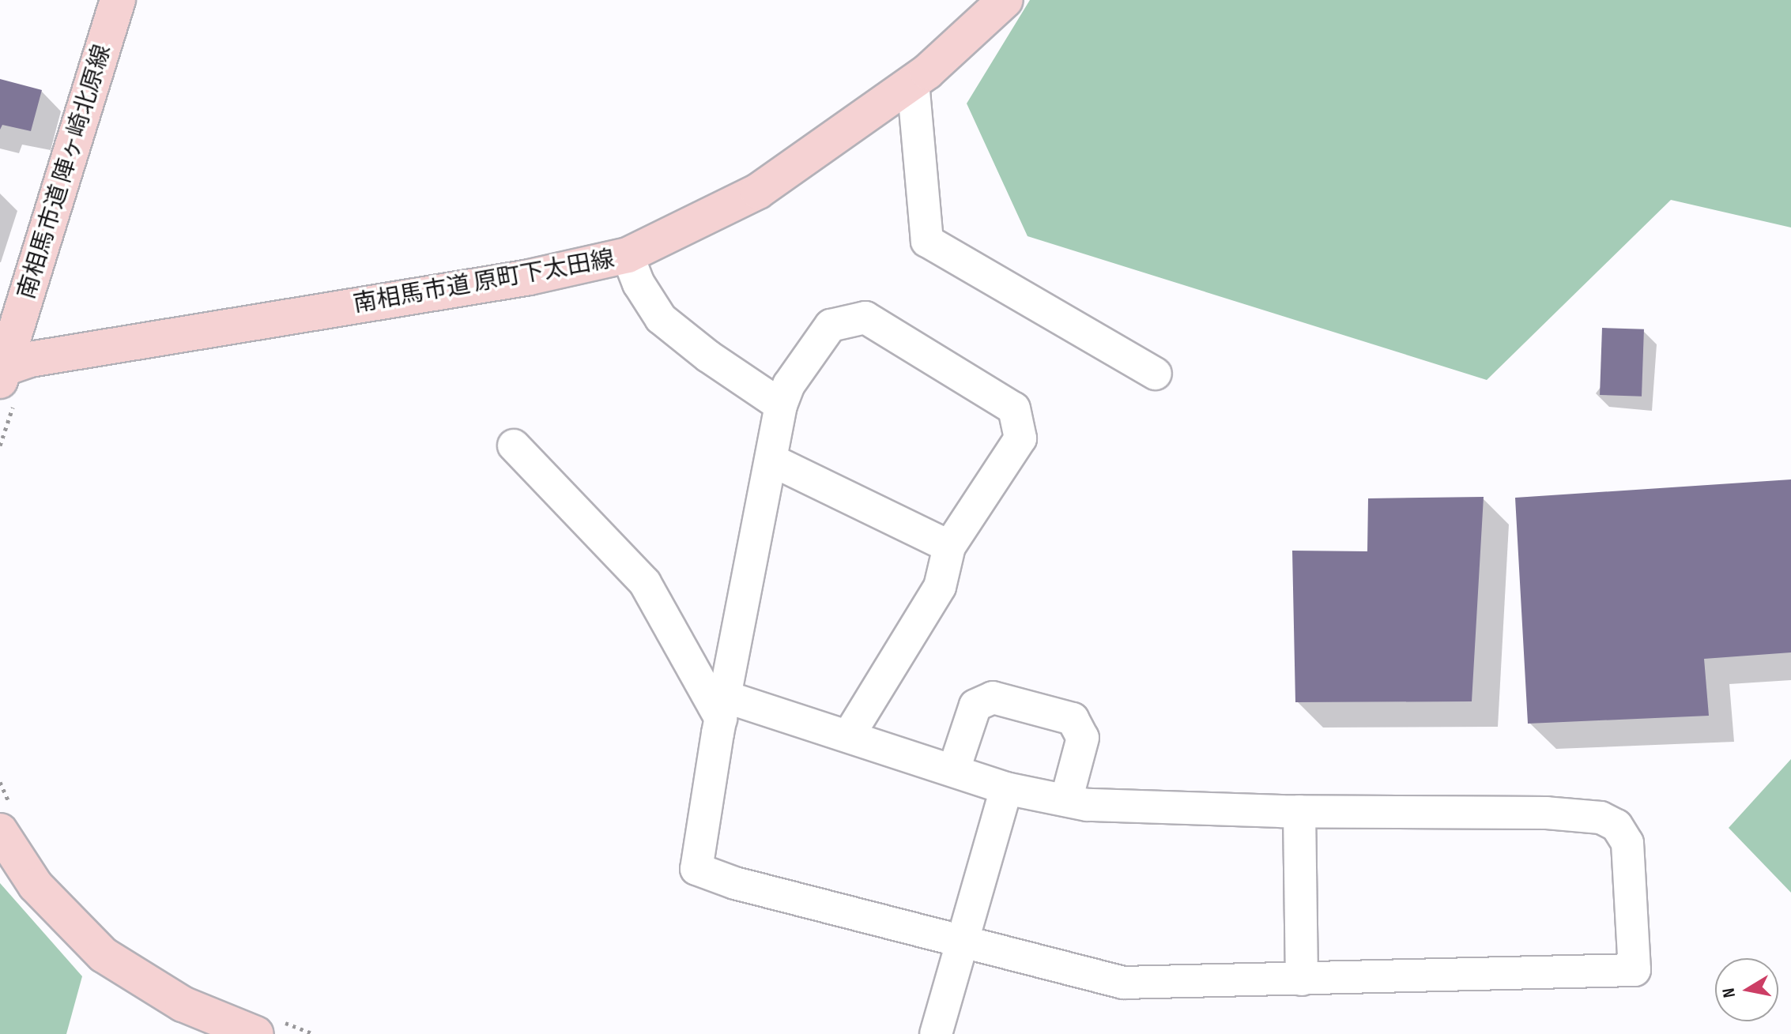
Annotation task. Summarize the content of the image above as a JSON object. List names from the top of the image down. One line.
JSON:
{"streets":{"street":["南相馬市道 陣ヶ崎北原線","南相馬市道 原町下太田線"]},"crossings":[["南相馬市道 陣ヶ崎北原線","南相馬市道 原町下太田線"]],"north":"left"}
